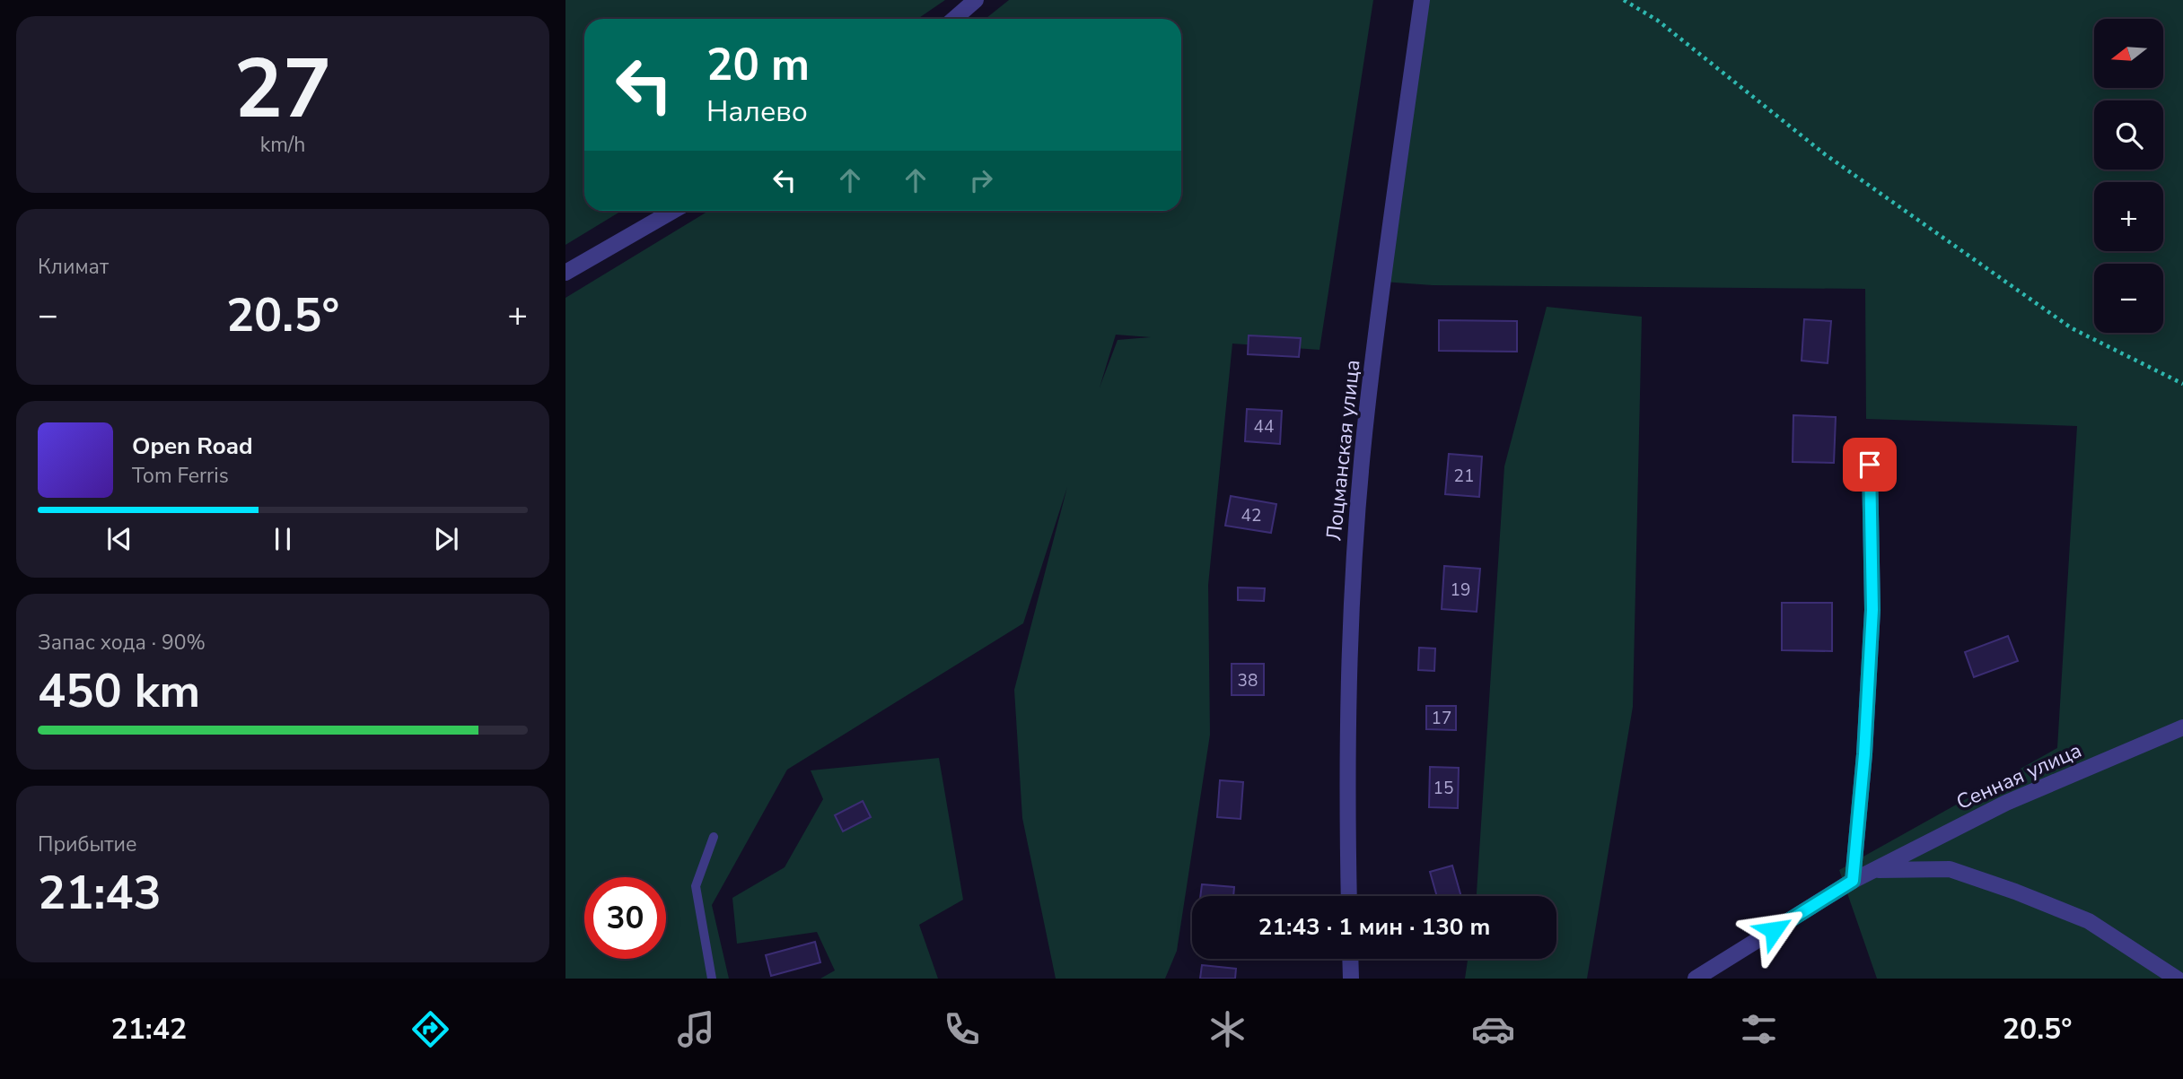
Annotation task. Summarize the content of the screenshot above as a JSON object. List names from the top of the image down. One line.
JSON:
{"streets":{"street":["Лоцманская улица","Сенная улица"]},"house_numbers":["44","21","42","19","38","17","15"],"north":"left","page":{"tile":[["27","km/h"],"Климат",["Запас хода · 90%","450 km"],["Прибытие","21:43"]],"map_buttons":["+","−"],"turn":["20 m","Налево"],"heat":["−","20.5°","+"],"song":["Open Road","Tom Ferris"],"limit":"30","trip":"21:43 · 1 мин · 130 m","tabs":["21:42","20.5°"]}}
